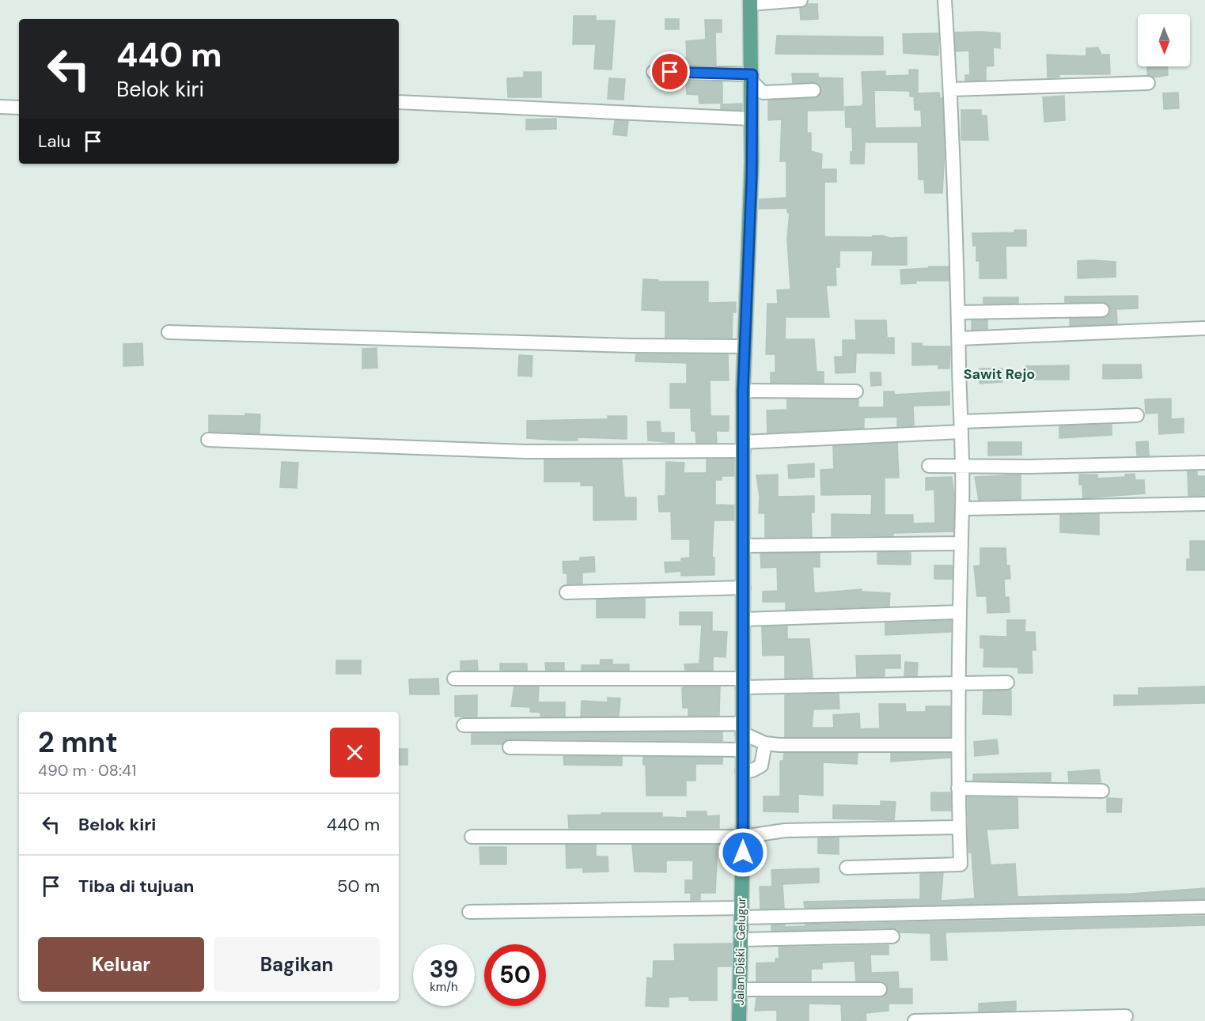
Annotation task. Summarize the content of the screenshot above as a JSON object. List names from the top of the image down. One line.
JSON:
{"streets":{"main road":["Jalan Diski–Gelugur"]},"districts":["Sawit Rejo"],"north":"bottom","page":{"turn":["440 m","Belok kiri"],"then":"Lalu","heading":["2 mnt","490 m · 08:41"],"list":[{"name":"Belok kiri","value":"440 m"},{"name":"Tiba di tujuan","value":"50 m"}],"buttons":["Keluar","Bagikan"],"speed":"39 km/h","limit":"50"}}
